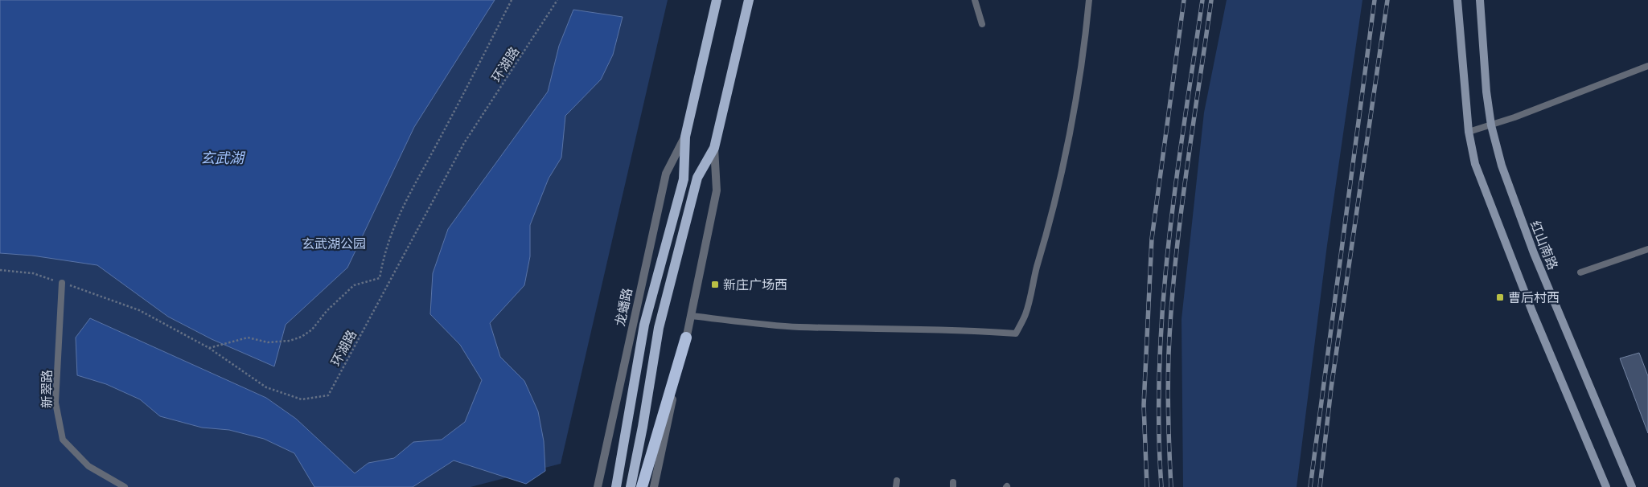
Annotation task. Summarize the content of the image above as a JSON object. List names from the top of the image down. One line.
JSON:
{"streets":{"main road":["红山南路","龙蟠路"],"lane":["新翠路"],"path":["环湖路"]},"crossings":[["环湖路","新翠路"]],"water":["玄武湖"],"parks":["玄武湖公园"],"places":{"transit":["新庄广场西","曹后村西"]}}
